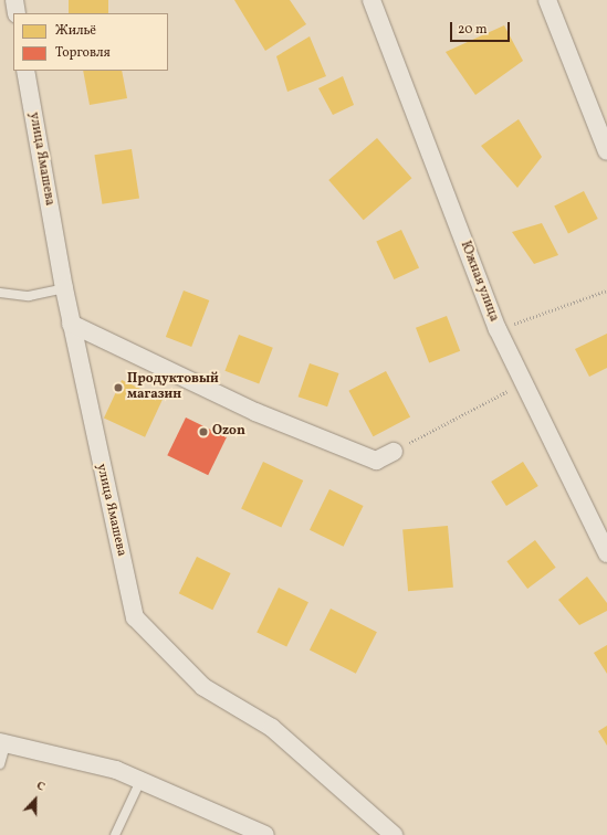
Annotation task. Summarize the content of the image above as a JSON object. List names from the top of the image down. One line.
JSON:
{"streets":{"street":["улица Ямашева","Южная улица"]},"places":["Продуктовый магазин","Ozon"],"legend":["Жильё","Торговля"],"scale_bar":"20 m","north":"top"}
